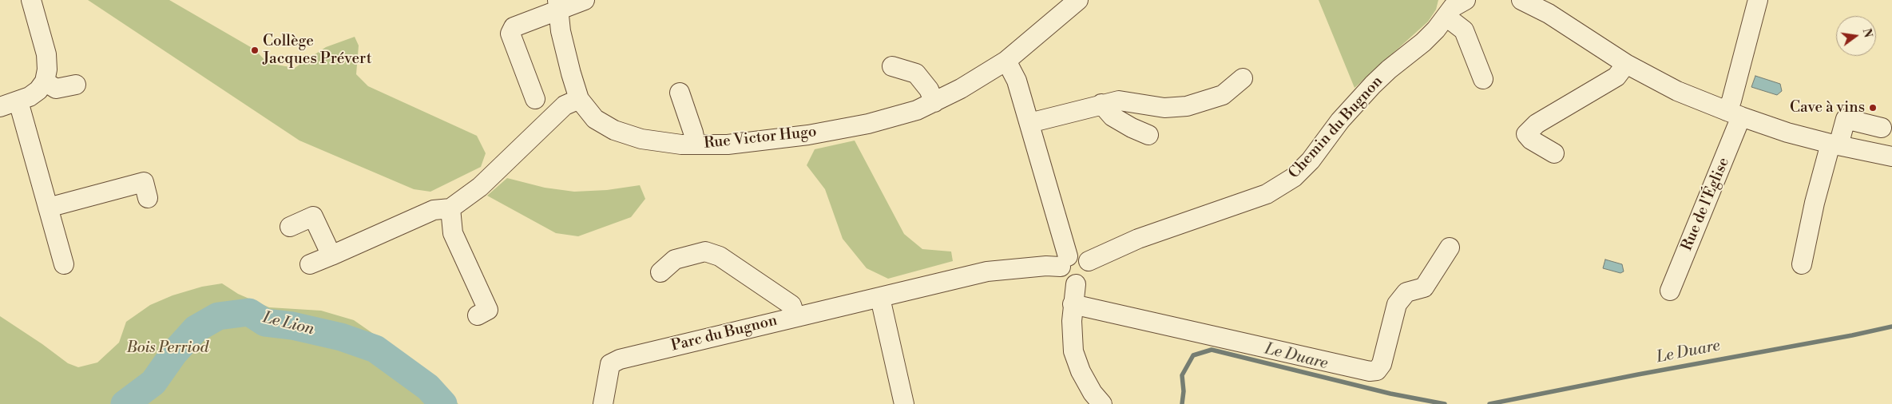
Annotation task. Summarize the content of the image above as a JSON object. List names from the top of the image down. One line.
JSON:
{"streets":{"street":["Chemin du Bugnon","Rue Victor Hugo","Rue de l'Église","Parc du Bugnon"]},"crossings":[["Chemin du Bugnon","Parc du Bugnon"]],"water":["Le Lion","Le Duare"],"parks":["Bois Perriod"],"places":["Collège Jacques Prévert","Cave à vins"],"north":"right"}
